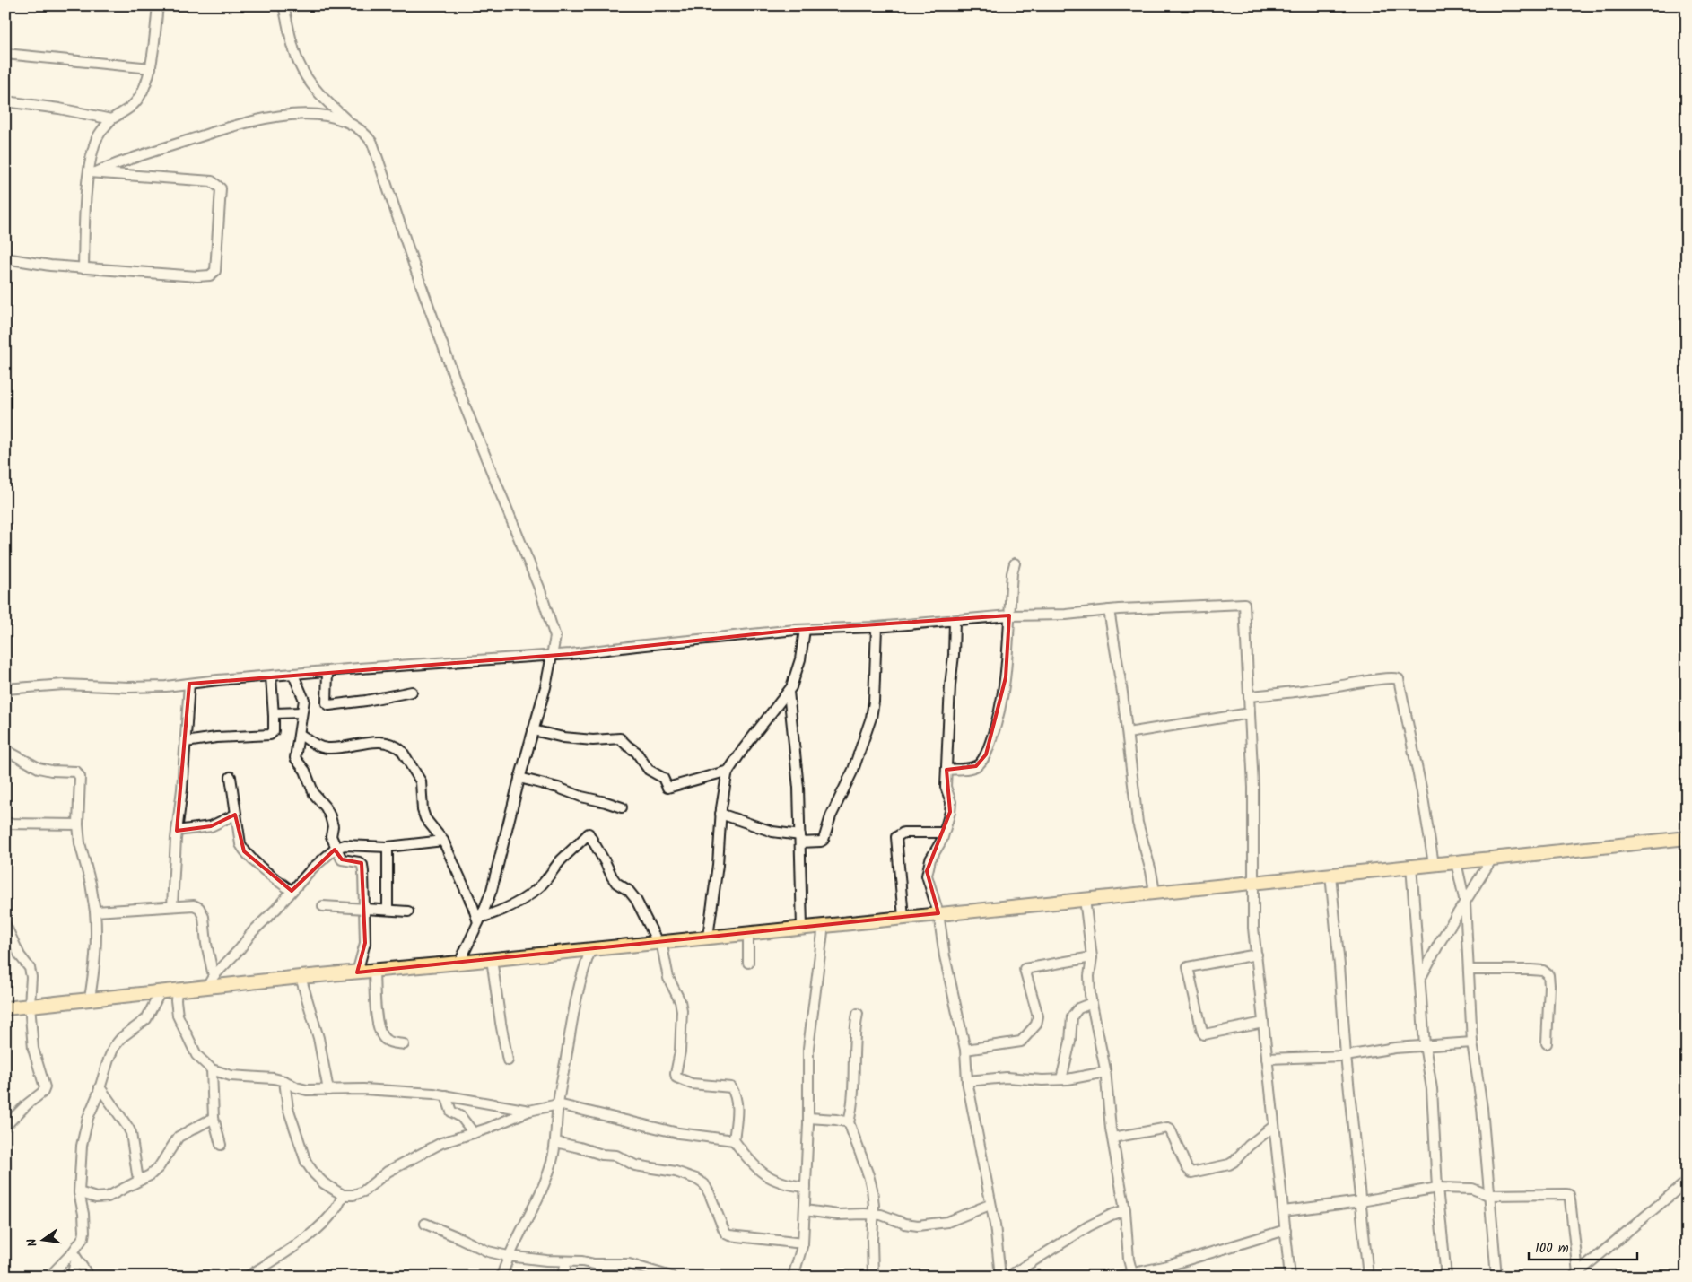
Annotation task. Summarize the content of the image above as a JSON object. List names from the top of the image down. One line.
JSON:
{"scale_bar":"100 m","north":"left"}
